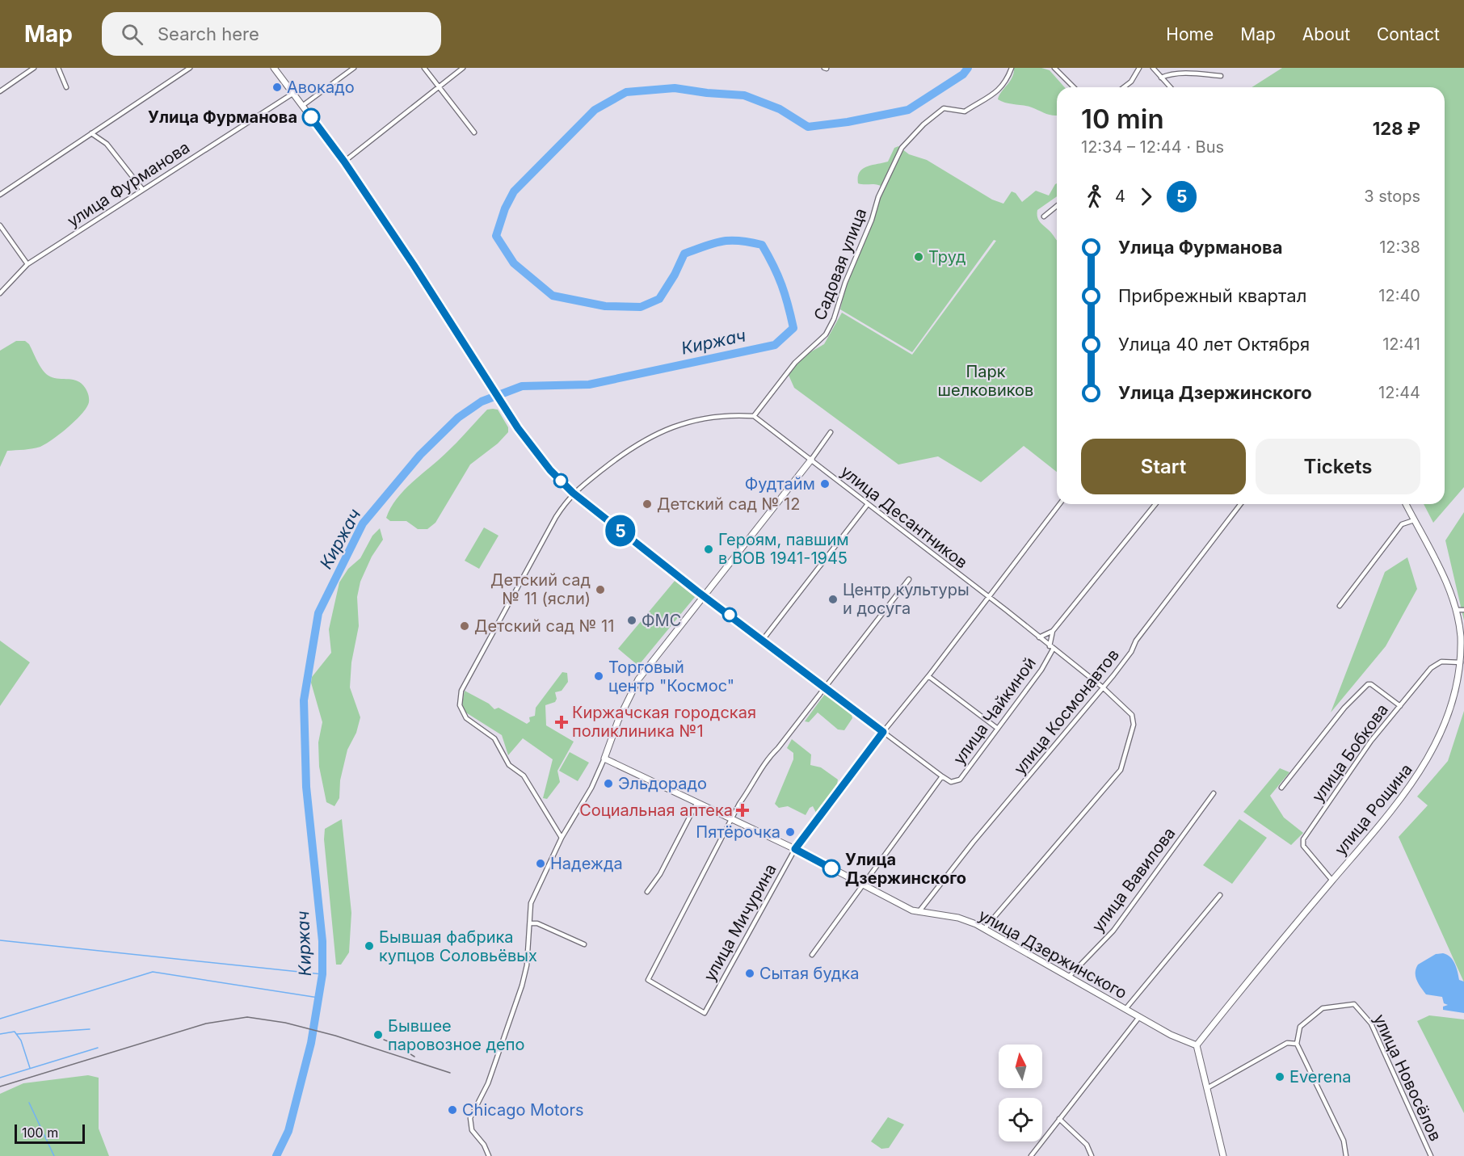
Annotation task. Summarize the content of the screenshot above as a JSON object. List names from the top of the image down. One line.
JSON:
{"streets":{"street":["улица Фурманова","Садовая улица","улица Десантников","улица Чайкиной","улица Космонавтов","улица Бобкова","улица Рощина","улица Вавилова","улица Мичурина","улица Дзержинского","улица Новосёлов"]},"crossings":[["Садовая улица","улица Десантников"],["улица Десантников","улица Чайкиной"],["улица Десантников","улица Мичурина"],["улица Чайкиной","улица Дзержинского"],["улица Космонавтов","улица Дзержинского"],["улица Бобкова","улица Рощина"],["улица Рощина","улица Дзержинского"],["улица Вавилова","улица Дзержинского"],["улица Мичурина","улица Дзержинского"]],"water":["Киржач"],"parks":["Парк шелковиков"],"places":{"other":["Авокадо","Улица Фурманова","Труд","Фудтайм","Детский сад № 12","Героям, павшим в ВОВ 1941-1945","Детский сад № 11 (ясли)","Центр культуры и досуга","ФМС","Детский сад № 11","Торговый центр \"Космос\"","Эльдорадо","Пятёрочка","Надежда","Улица Дзержинского","Бывшая фабрика купцов Соловьёвых","Сытая будка","Бывшее паровозное депо","Everena","Chicago Motors"],"health":["Киржачская городская поликлиника №1","Социальная аптека"]},"lines":["bus line 5"],"scale_bar":"100 m","north":"top","page":{"header":"Map","search":"Search here","nav":["Home","Map","About","Contact"],"on_map":"5","heading":["10 min","12:34 – 12:44 · Bus","128 ₽"],"legs":["4","5","3 stops"],"list":[{"name":"Улица Фурманова","value":"12:38"},{"name":"Прибрежный квартал","value":"12:40"},{"name":"Улица 40 лет Октября","value":"12:41"},{"name":"Улица Дзержинского","value":"12:44"}],"buttons":["Start","Tickets"],"scale":"100 m"}}
